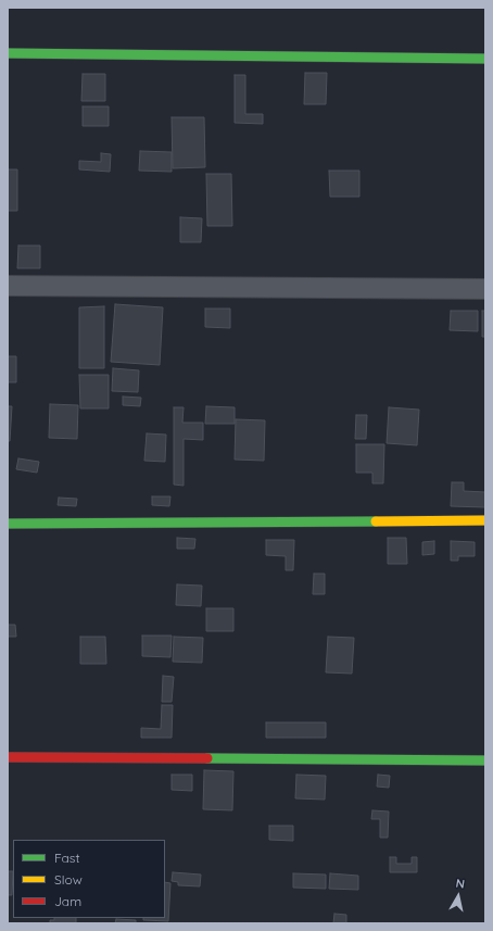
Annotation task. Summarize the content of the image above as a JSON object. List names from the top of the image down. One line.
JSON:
{"legend":["Fast","Slow","Jam"],"north":"top"}
